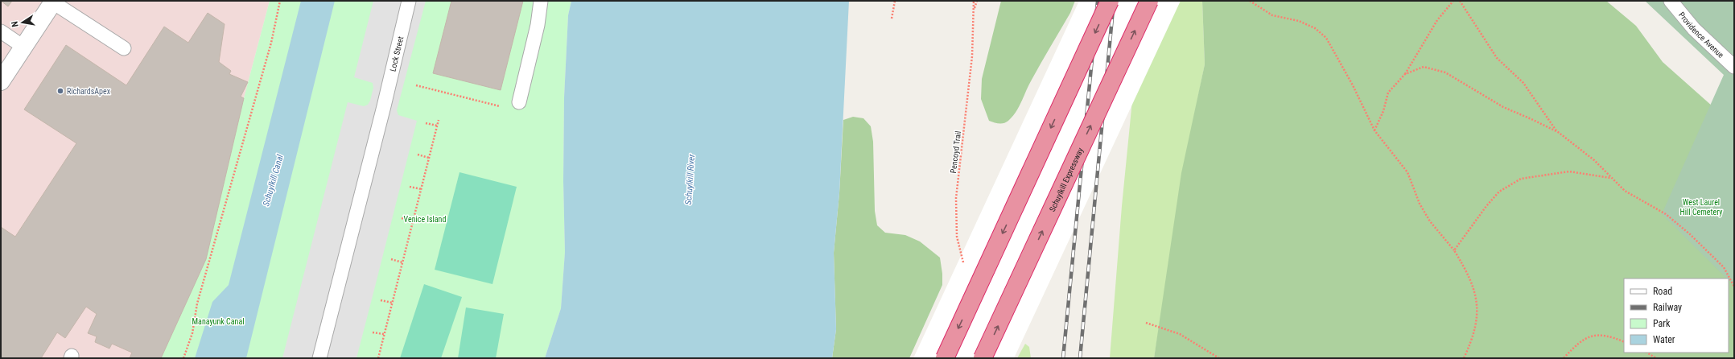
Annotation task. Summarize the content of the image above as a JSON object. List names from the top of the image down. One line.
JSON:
{"streets":{"highway":["Schuylkill Expressway"],"lane":["Providence Avenue","Lock Street"],"path":["Pencoyd Trail"]},"water":["Schuylkill River","Schuylkill Canal"],"parks":["West Laurel Hill Cemetery","Venice Island","Manayunk Canal"],"places":["RichardsApex"],"legend":["Road","Railway","Park","Water"],"north":"left"}
